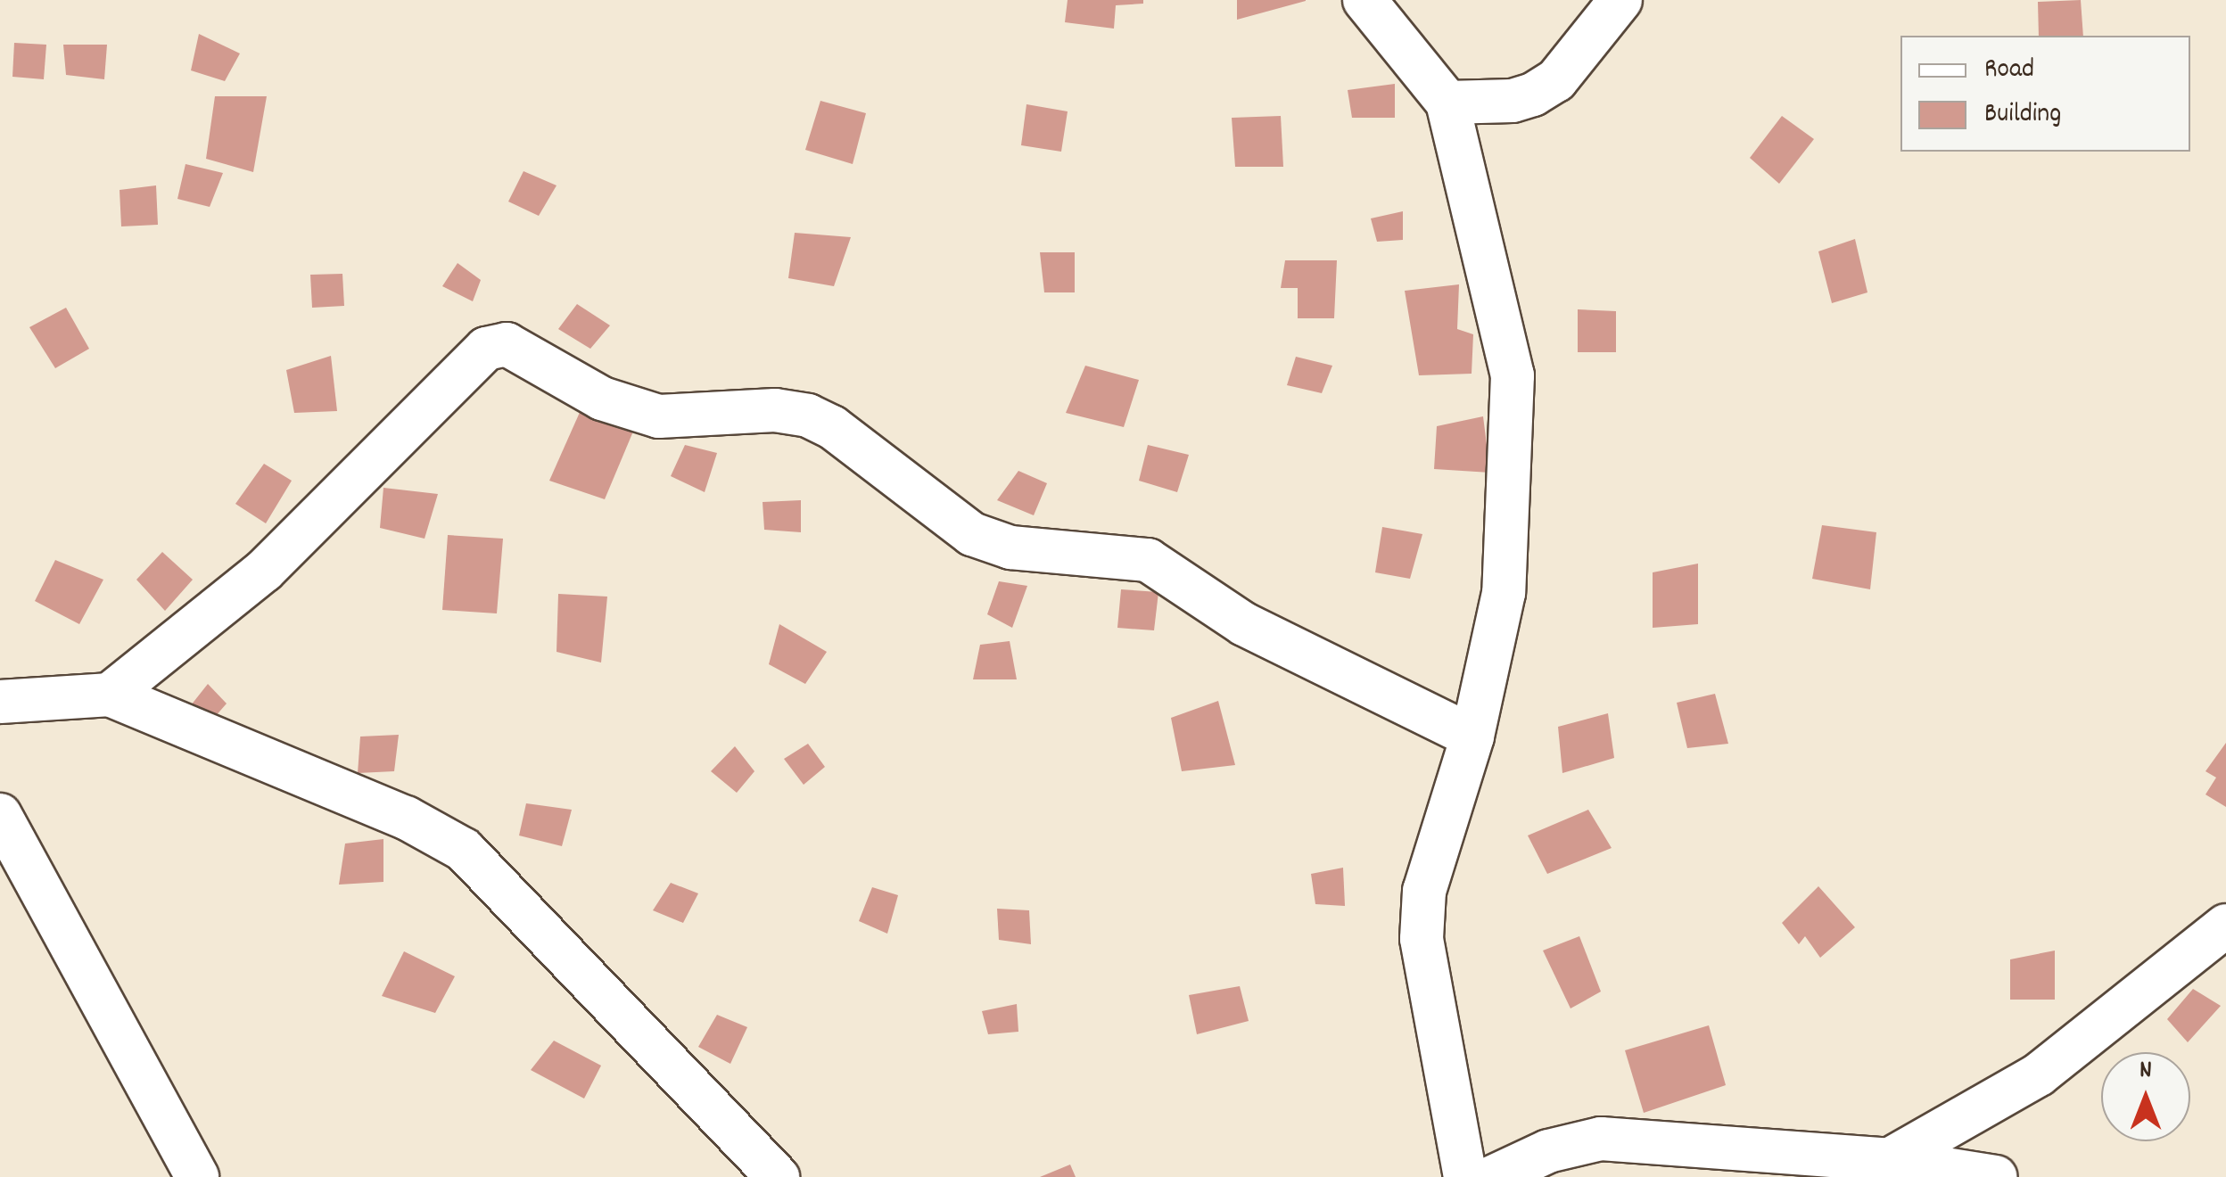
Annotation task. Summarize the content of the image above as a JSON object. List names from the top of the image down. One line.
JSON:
{"legend":["Road","Building"],"north":"top"}
